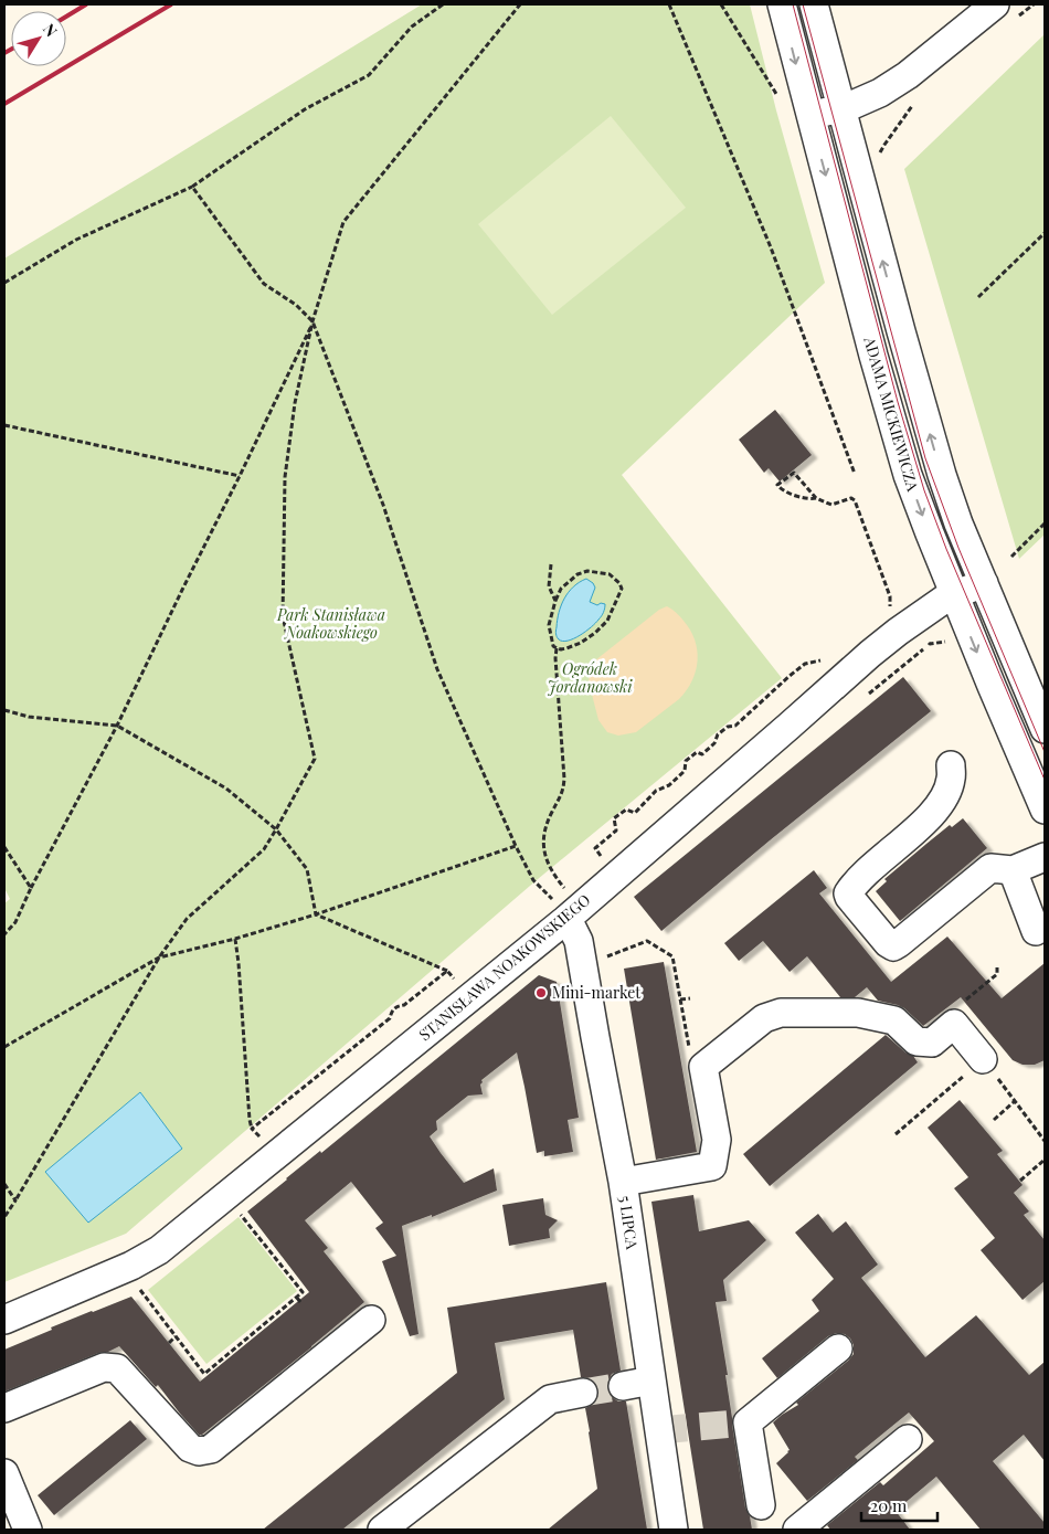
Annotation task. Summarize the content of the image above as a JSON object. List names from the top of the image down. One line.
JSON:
{"streets":{"street":["ADAMA MICKIEWICZA","STANISŁAWA NOAKOWSKIEGO","5 LIPCA"]},"crossings":[["ADAMA MICKIEWICZA","STANISŁAWA NOAKOWSKIEGO"],["STANISŁAWA NOAKOWSKIEGO","5 LIPCA"]],"parks":["Park Stanisława Noakowskiego","Ogródek Jordanowski"],"places":["Mini-market"],"scale_bar":"20 m","north":"top right"}
